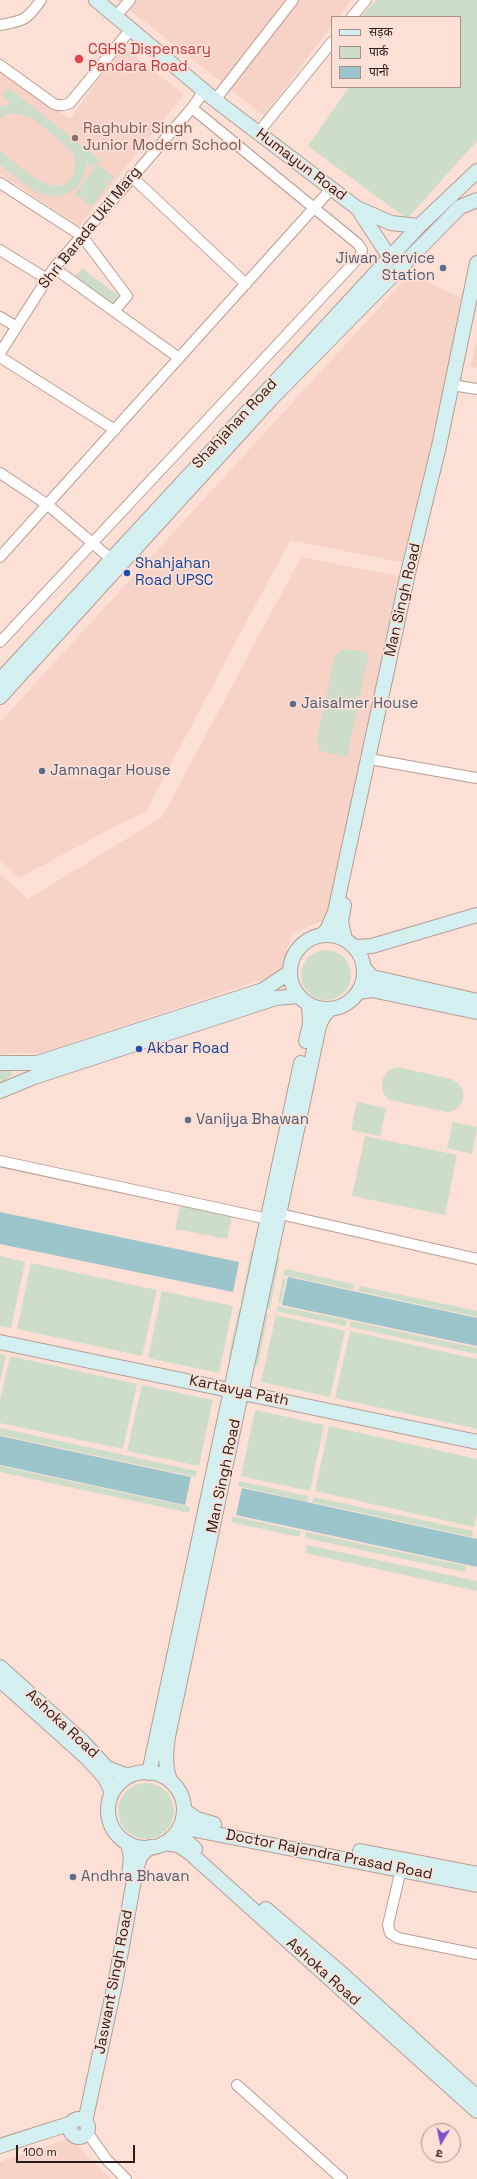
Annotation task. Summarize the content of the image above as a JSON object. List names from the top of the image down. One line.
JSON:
{"streets":{"main road":["Humayun Road","Shahjahan Road","Man Singh Road","Kartavya Path","Ashoka Road","Doctor Rajendra Prasad Road","Jaswant Singh Road"],"street":["Shri Barada Ukil Marg"]},"crossings":[["Humayun Road","Shri Barada Ukil Marg"],["Humayun Road","Shahjahan Road"],["Man Singh Road","Kartavya Path"],["Man Singh Road","Ashoka Road"],["Man Singh Road","Doctor Rajendra Prasad Road"],["Man Singh Road","Jaswant Singh Road"],["Ashoka Road","Doctor Rajendra Prasad Road"],["Ashoka Road","Jaswant Singh Road"],["Doctor Rajendra Prasad Road","Jaswant Singh Road"]],"places":["CGHS Dispensary Pandara Road","Raghubir Singh Junior Modern School","Jiwan Service Station","Shahjahan Road UPSC","Jaisalmer House","Jamnagar House","Akbar Road","Vanijya Bhawan","Andhra Bhavan"],"legend":["सड़क","पार्क","पानी"],"scale_bar":"100 m","north":"bottom"}
